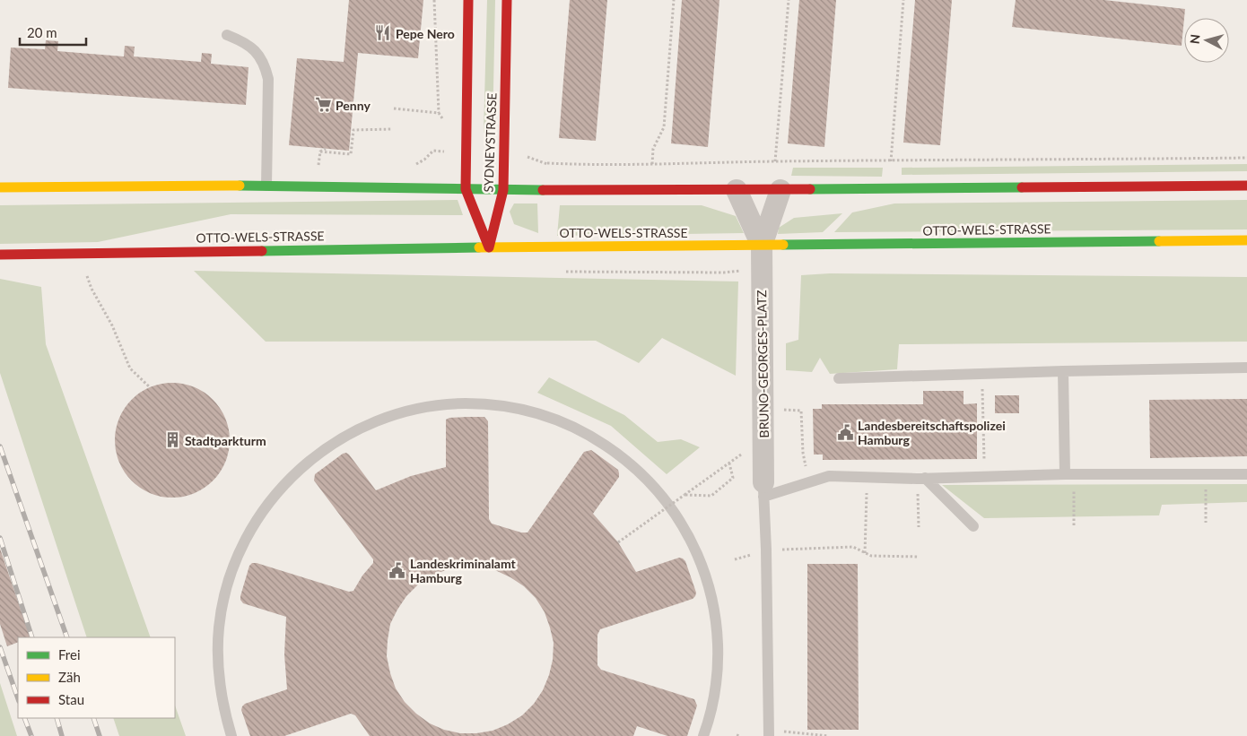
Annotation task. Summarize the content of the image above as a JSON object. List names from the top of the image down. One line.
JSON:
{"streets":{"main road":["SYDNEYSTRASSE","OTTO-WELS-STRASSE"],"street":["BRUNO-GEORGES-PLATZ"]},"crossings":[["SYDNEYSTRASSE","OTTO-WELS-STRASSE"],["OTTO-WELS-STRASSE","BRUNO-GEORGES-PLATZ"]],"places":{"restaurant":["Pepe Nero"],"supermarket":["Penny"],"public building":["Landesbereitschaftspolizei Hamburg","Landeskriminalamt Hamburg"],"building":["Stadtparkturm"]},"legend":["Frei","Zäh","Stau"],"scale_bar":"20 m","north":"left"}
